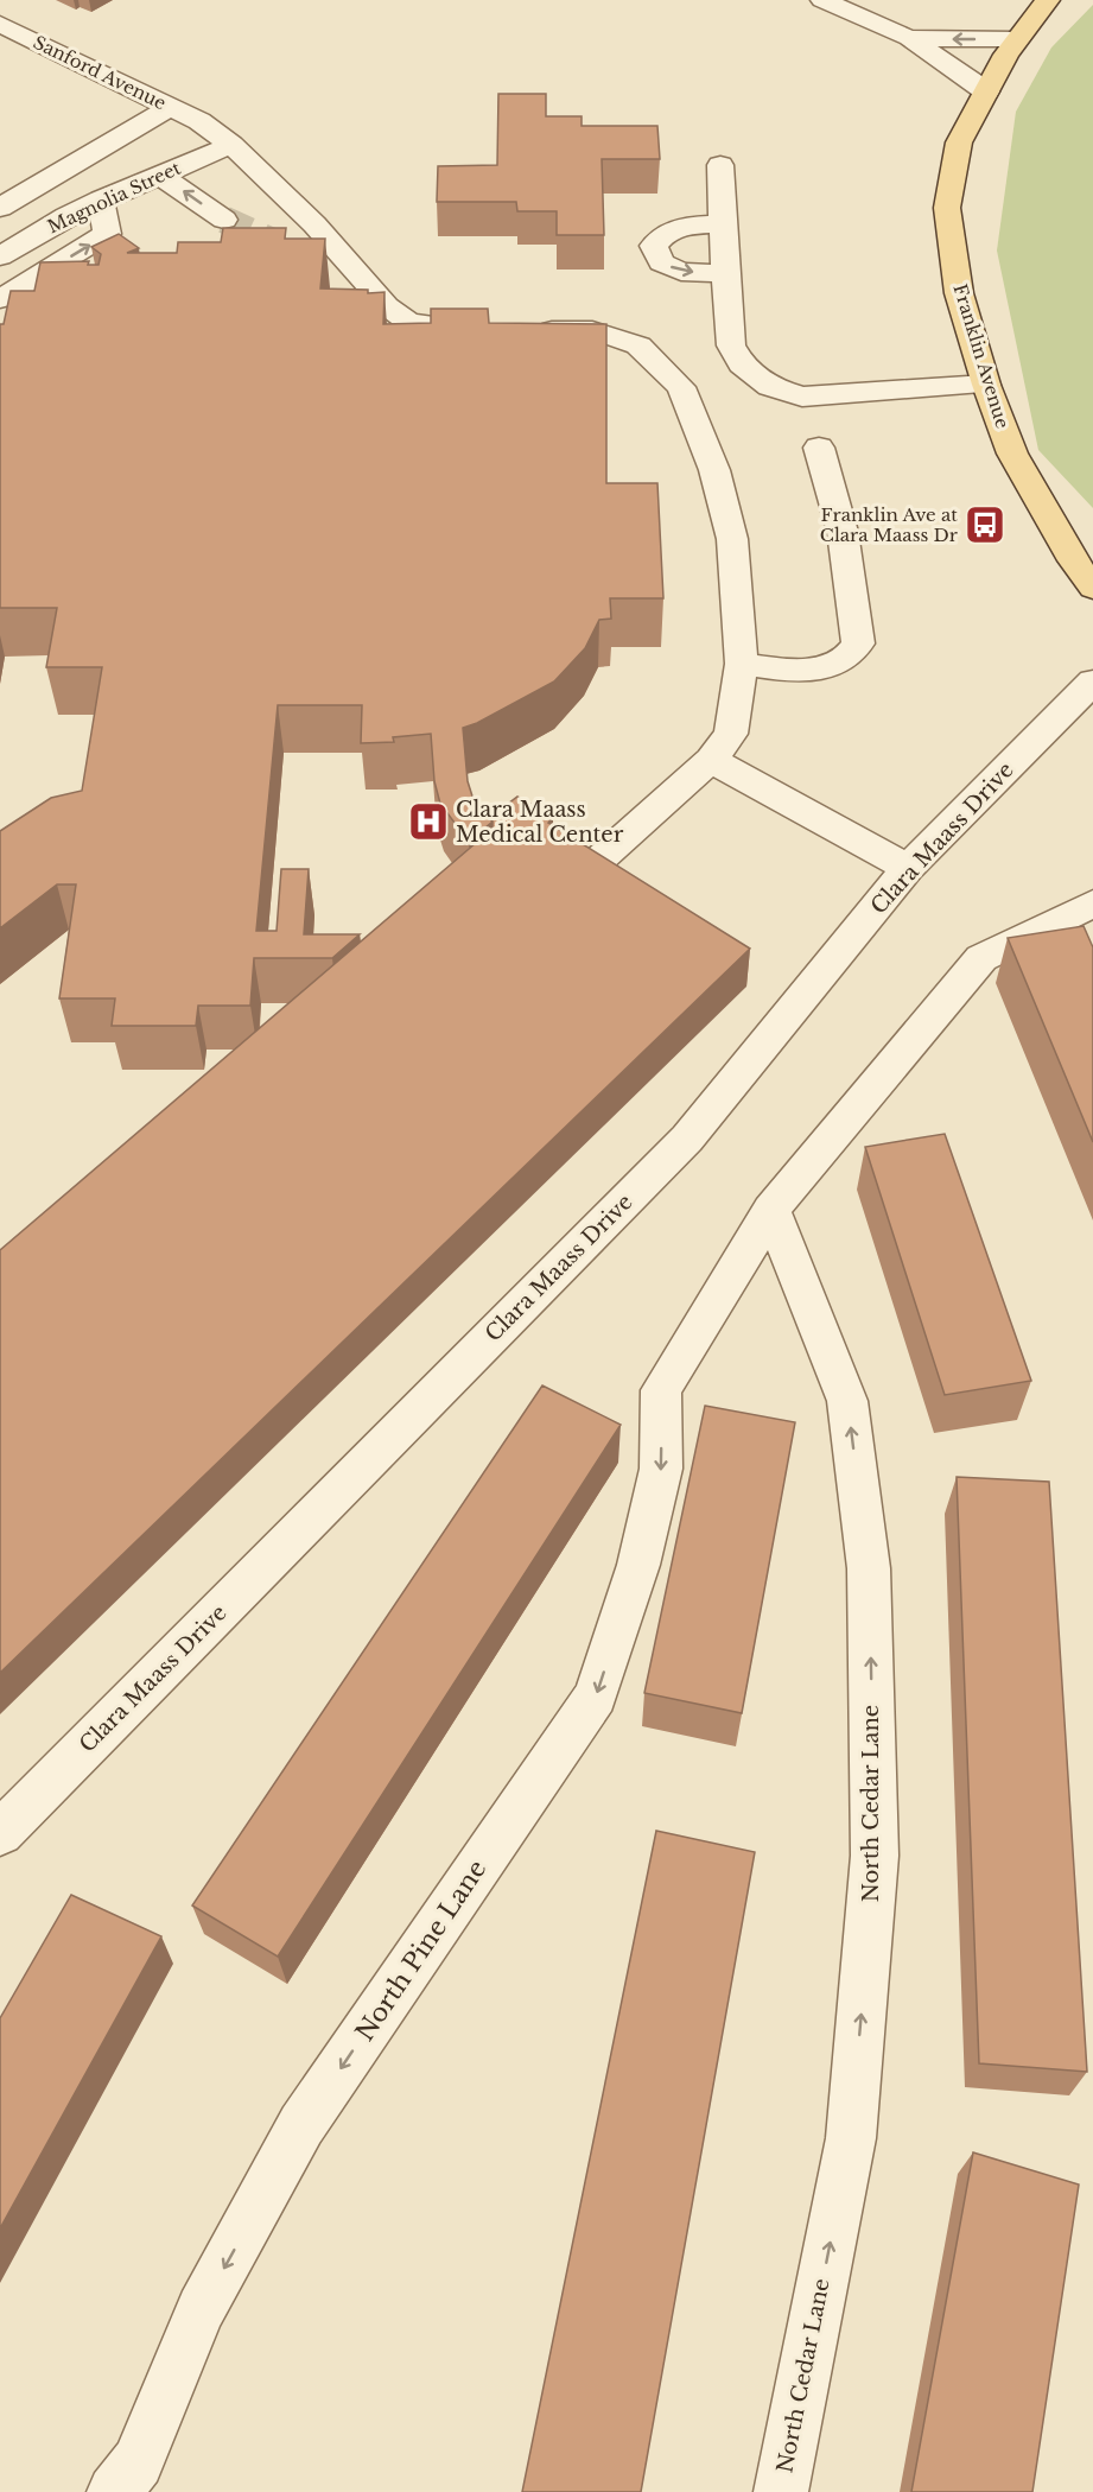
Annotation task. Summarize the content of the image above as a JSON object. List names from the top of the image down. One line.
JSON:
{"streets":{"main road":["Franklin Avenue"],"street":["Sanford Avenue","Magnolia Street","Clara Maass Drive","North Cedar Lane","North Pine Lane"]},"crossings":[["Sanford Avenue","Magnolia Street"],["North Cedar Lane","North Pine Lane"]],"one_way":["North Cedar Lane","North Pine Lane"],"places":{"bus stop":["Franklin Ave at Clara Maass Dr"],"hospital":["Clara Maass Medical Center"]}}
